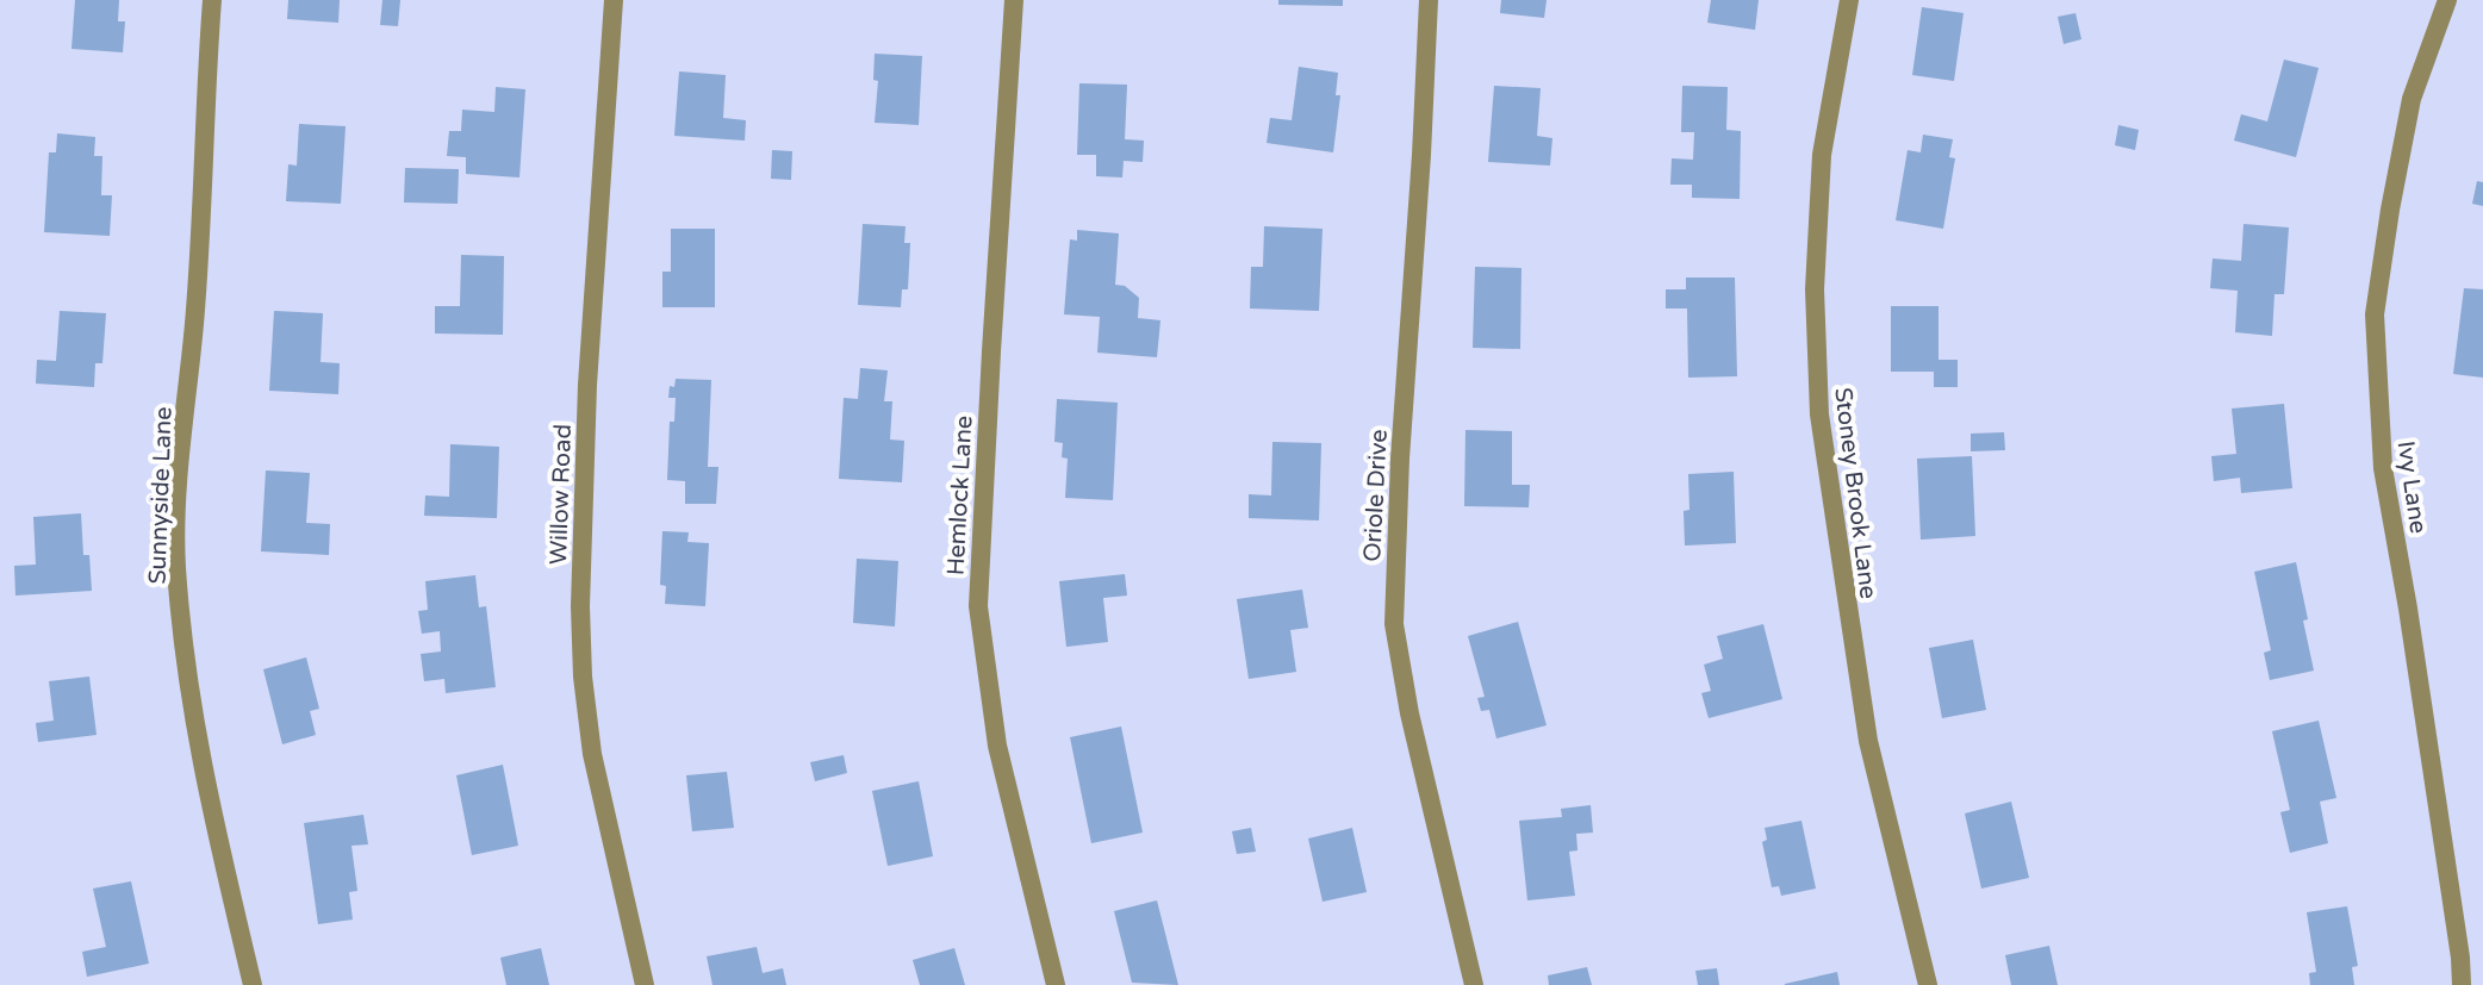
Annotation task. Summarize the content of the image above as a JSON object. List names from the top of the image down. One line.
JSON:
{"streets":{"street":["Ivy Lane","Stoney Brook Lane","Willow Road","Sunnyside Lane","Hemlock Lane","Oriole Drive"]}}
